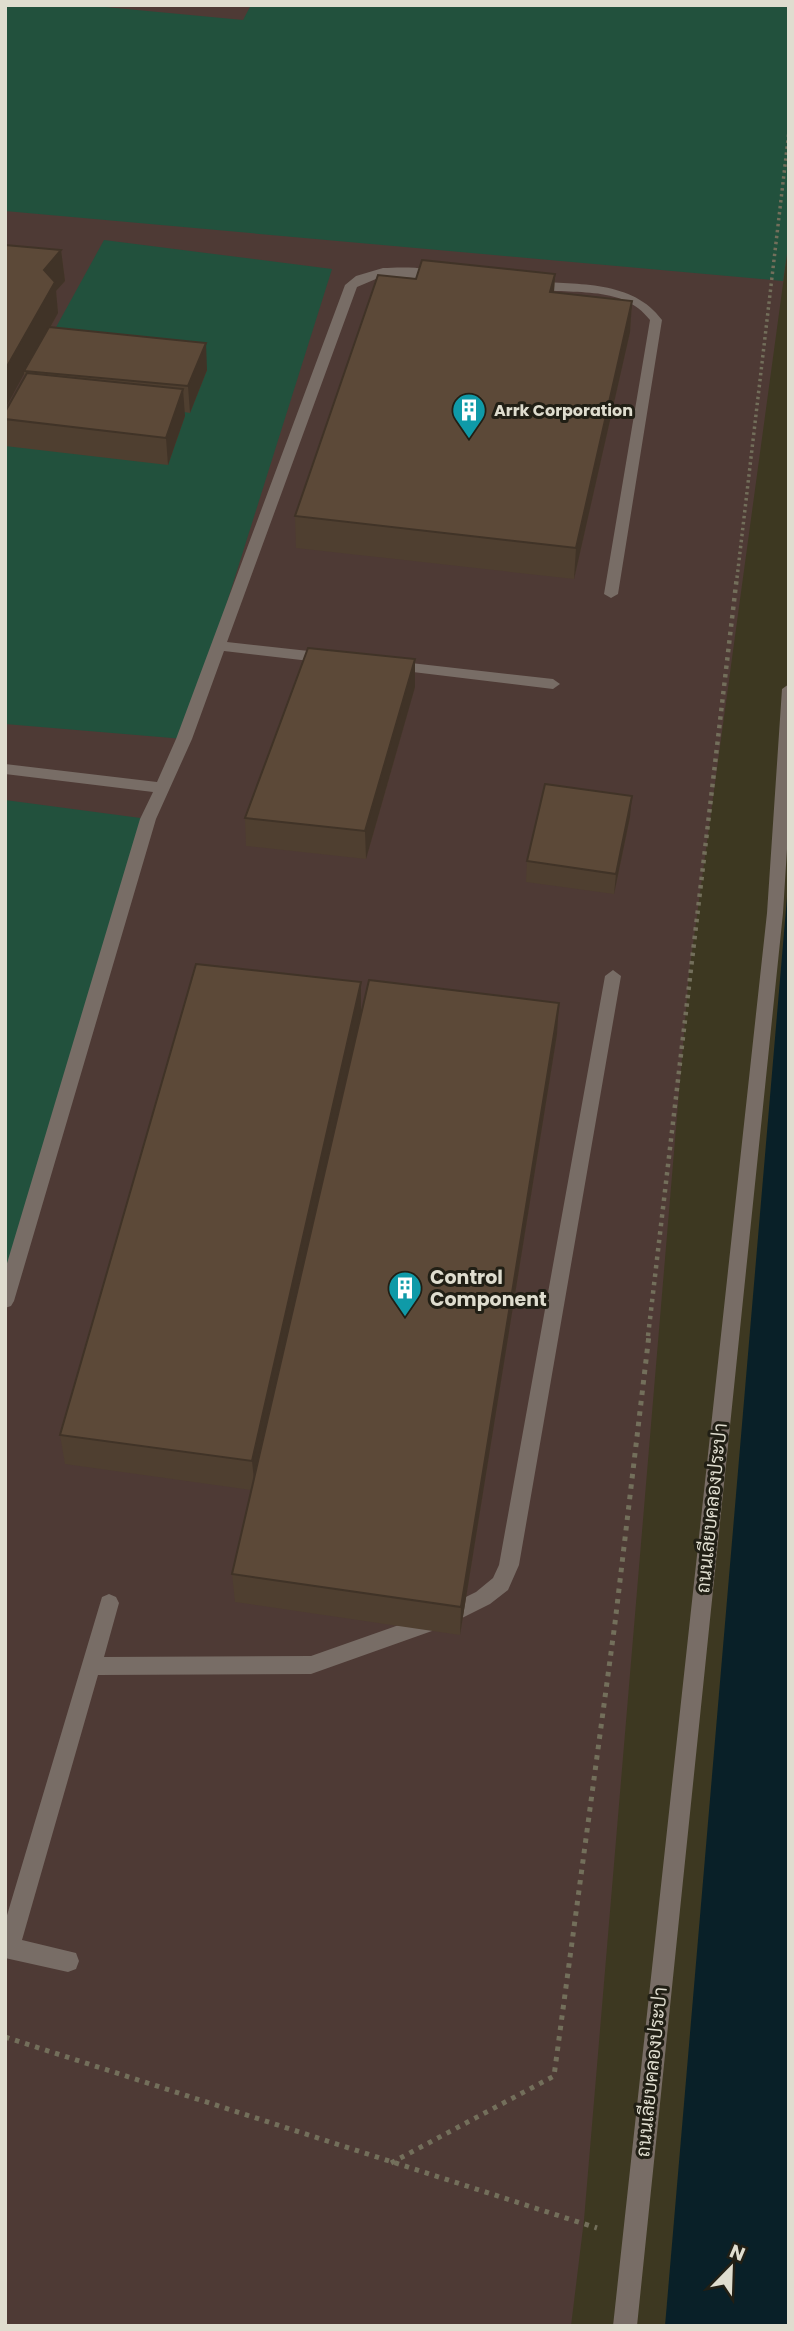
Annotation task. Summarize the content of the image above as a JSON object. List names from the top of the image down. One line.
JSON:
{"streets":{"street":["ถนนเลียบคลองประปา"]},"places":{"building":["Arrk Corporation","Control Component"]},"north":"top right"}
